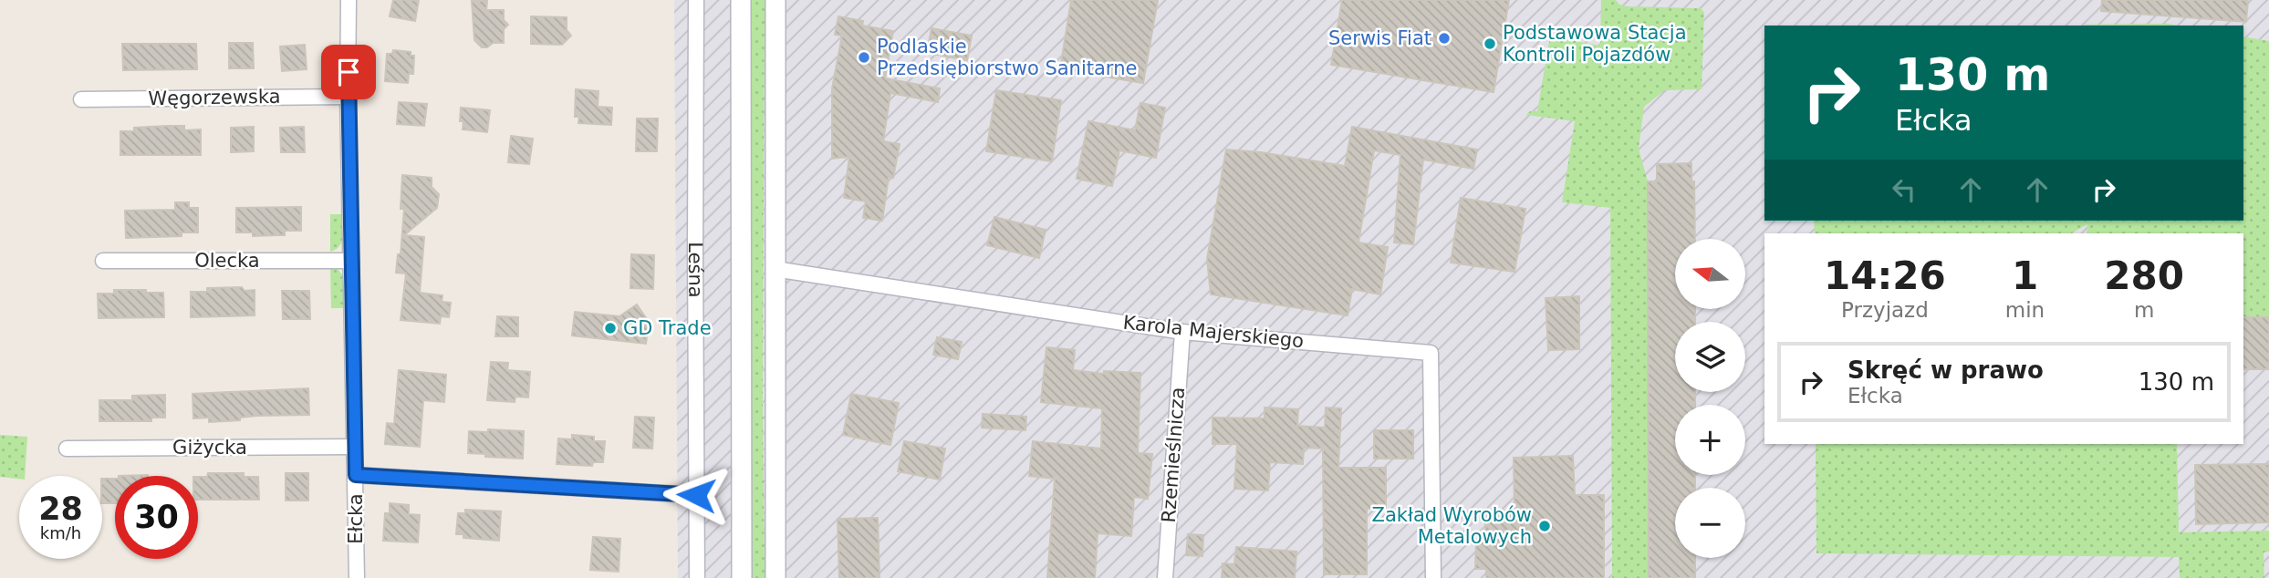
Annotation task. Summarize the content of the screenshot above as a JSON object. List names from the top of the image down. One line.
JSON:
{"streets":{"street":["Węgorzewska","Olecka","Leśna","Karola Majerskiego","Giżycka","Rzemieślnicza","Ełcka"]},"crossings":[["Węgorzewska","Ełcka"],["Olecka","Ełcka"],["Karola Majerskiego","Rzemieślnicza"],["Giżycka","Ełcka"]],"places":["Serwis Fiat","Podstawowa Stacja Kontroli Pojazdów","Podlaskie Przedsiębiorstwo Sanitarne","GD Trade","Zakład Wyrobów Metalowych"],"north":"left","page":{"turn":["130 m","Ełcka"],"eta":["14:26","Przyjazd","1","min","280","m"],"map_buttons":["+","−"],"list":[{"name":"Skręć w prawo","note":"Ełcka","value":"130 m"}],"speed":"28 km/h","limit":"30"}}
